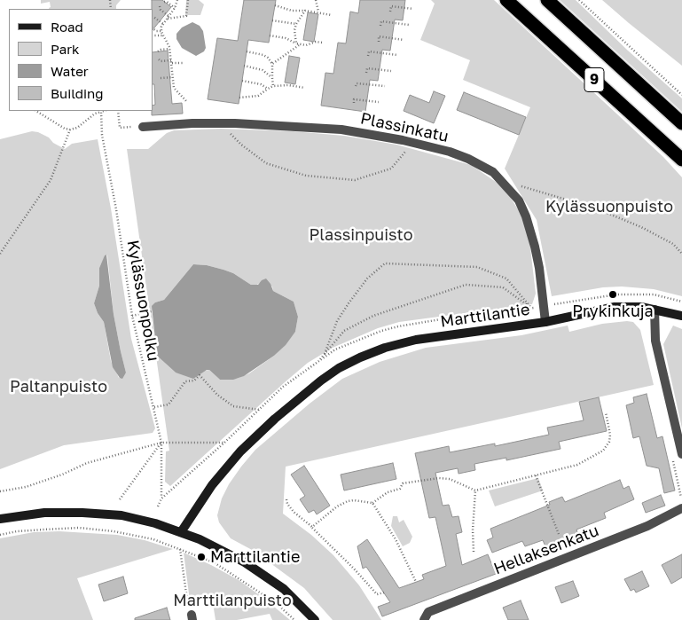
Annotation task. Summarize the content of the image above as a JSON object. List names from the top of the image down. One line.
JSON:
{"streets":{"highway":["9"],"street":["Plassinkatu","Marttilantie","Hellaksenkatu"],"path":["Kylässuonpolku"]},"crossings":[["Plassinkatu","Marttilantie"]],"parks":["Kylässuonpuisto","Plassinpuisto","Paltanpuisto","Marttilanpuisto"],"places":["Prykinkuja","Marttilantie"],"legend":["Road","Park","Water","Building"]}
